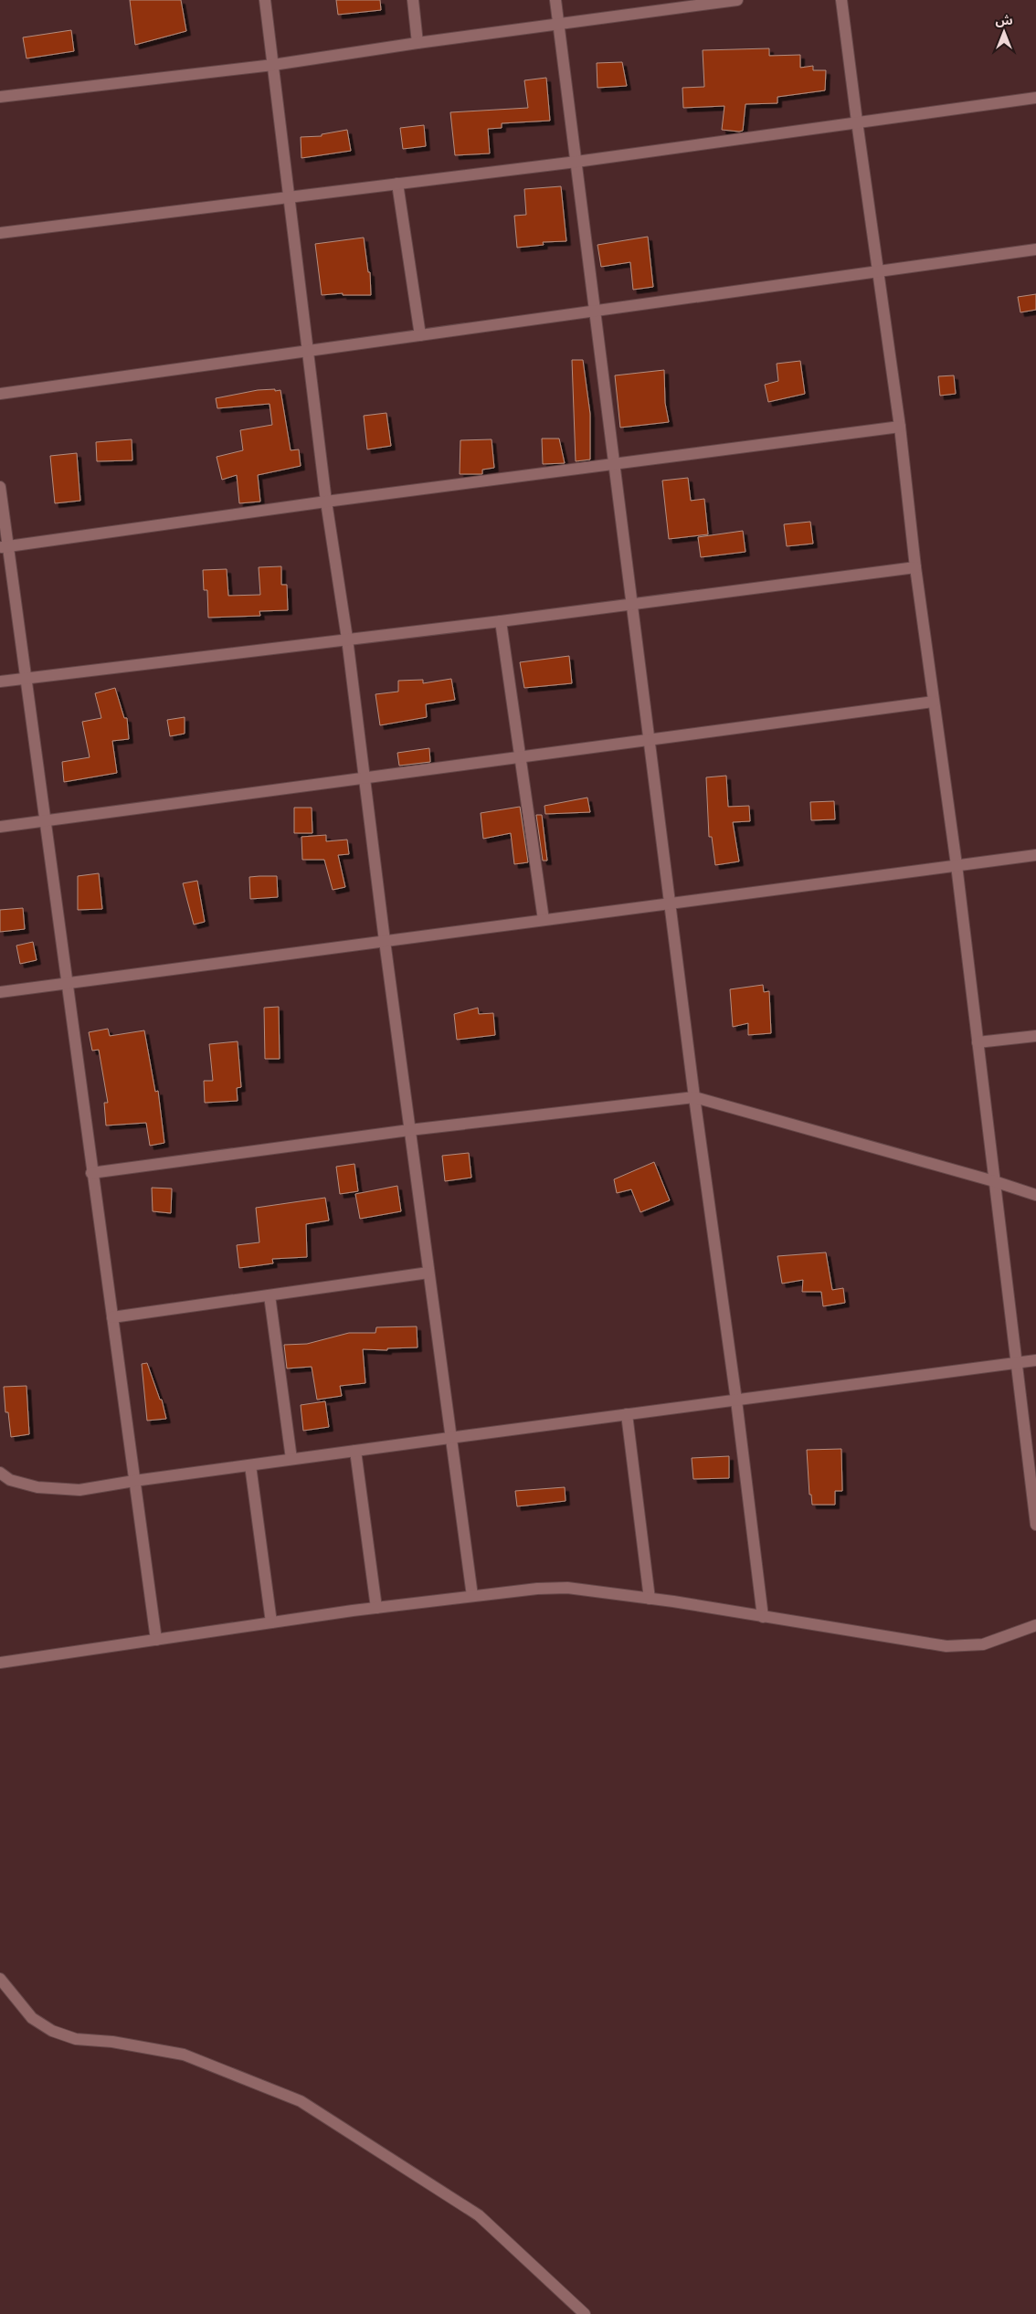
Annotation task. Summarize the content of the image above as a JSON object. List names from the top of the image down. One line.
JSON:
{"north":"top"}
